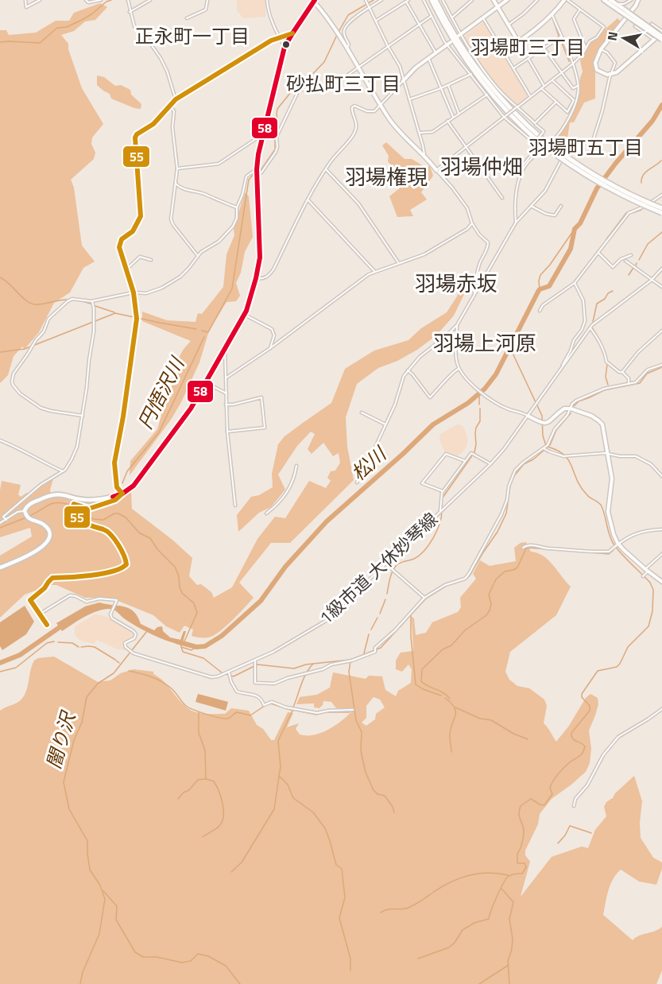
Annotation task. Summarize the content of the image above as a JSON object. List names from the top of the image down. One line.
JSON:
{"streets":{"street":["1級市道 大休妙琴線"]},"districts":["正永町一丁目","羽場町三丁目","砂払町三丁目","羽場町五丁目","羽場仲畑","羽場権現","羽場赤坂","羽場上河原"],"water":["円悟沢川","松川","闇り沢"],"lines":["transit line 58","transit line 55"],"north":"left"}
